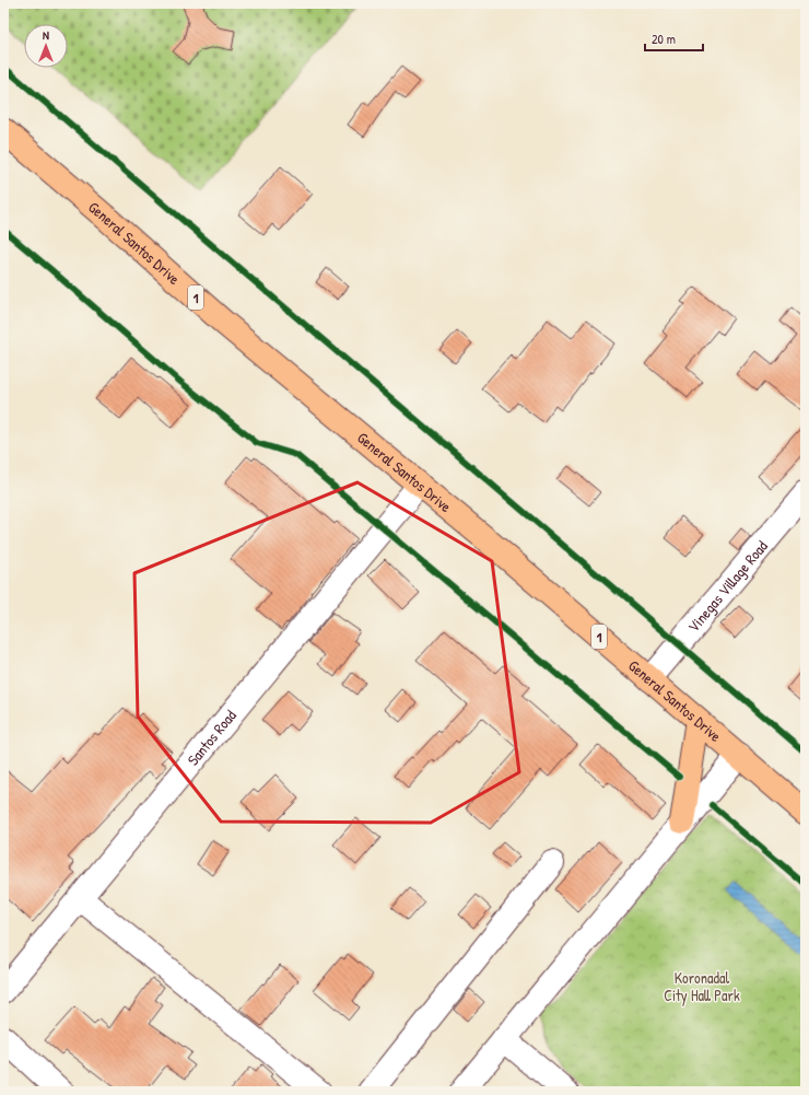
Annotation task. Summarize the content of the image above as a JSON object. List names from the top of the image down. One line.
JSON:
{"streets":{"highway":["General Santos Drive","1"],"street":["Vinegas Village Road","Santos Road"]},"crossings":[["General Santos Drive","Vinegas Village Road"],["General Santos Drive","Santos Road"]],"parks":["Koronadal City Hall Park"],"scale_bar":"20 m","north":"top"}
